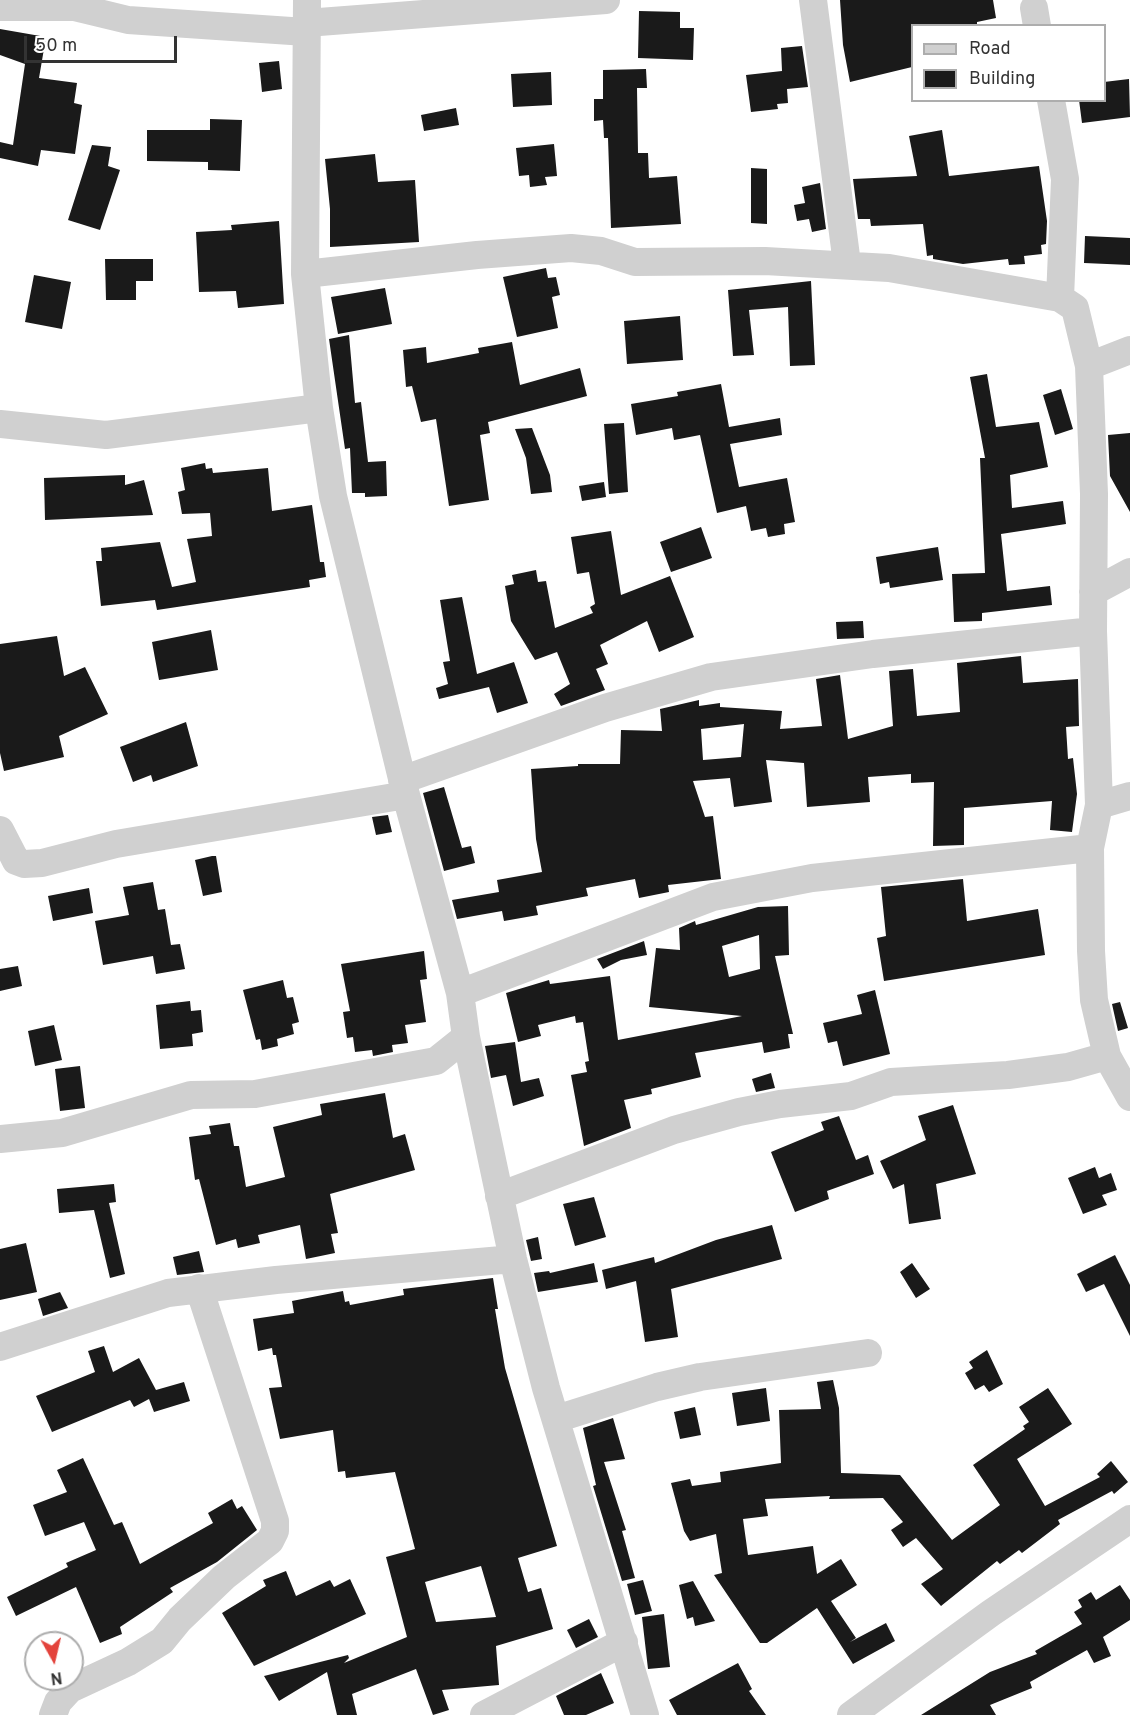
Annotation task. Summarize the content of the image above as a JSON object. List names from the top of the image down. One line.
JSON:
{"legend":["Road","Building"],"scale_bar":"50 m","north":"bottom"}
